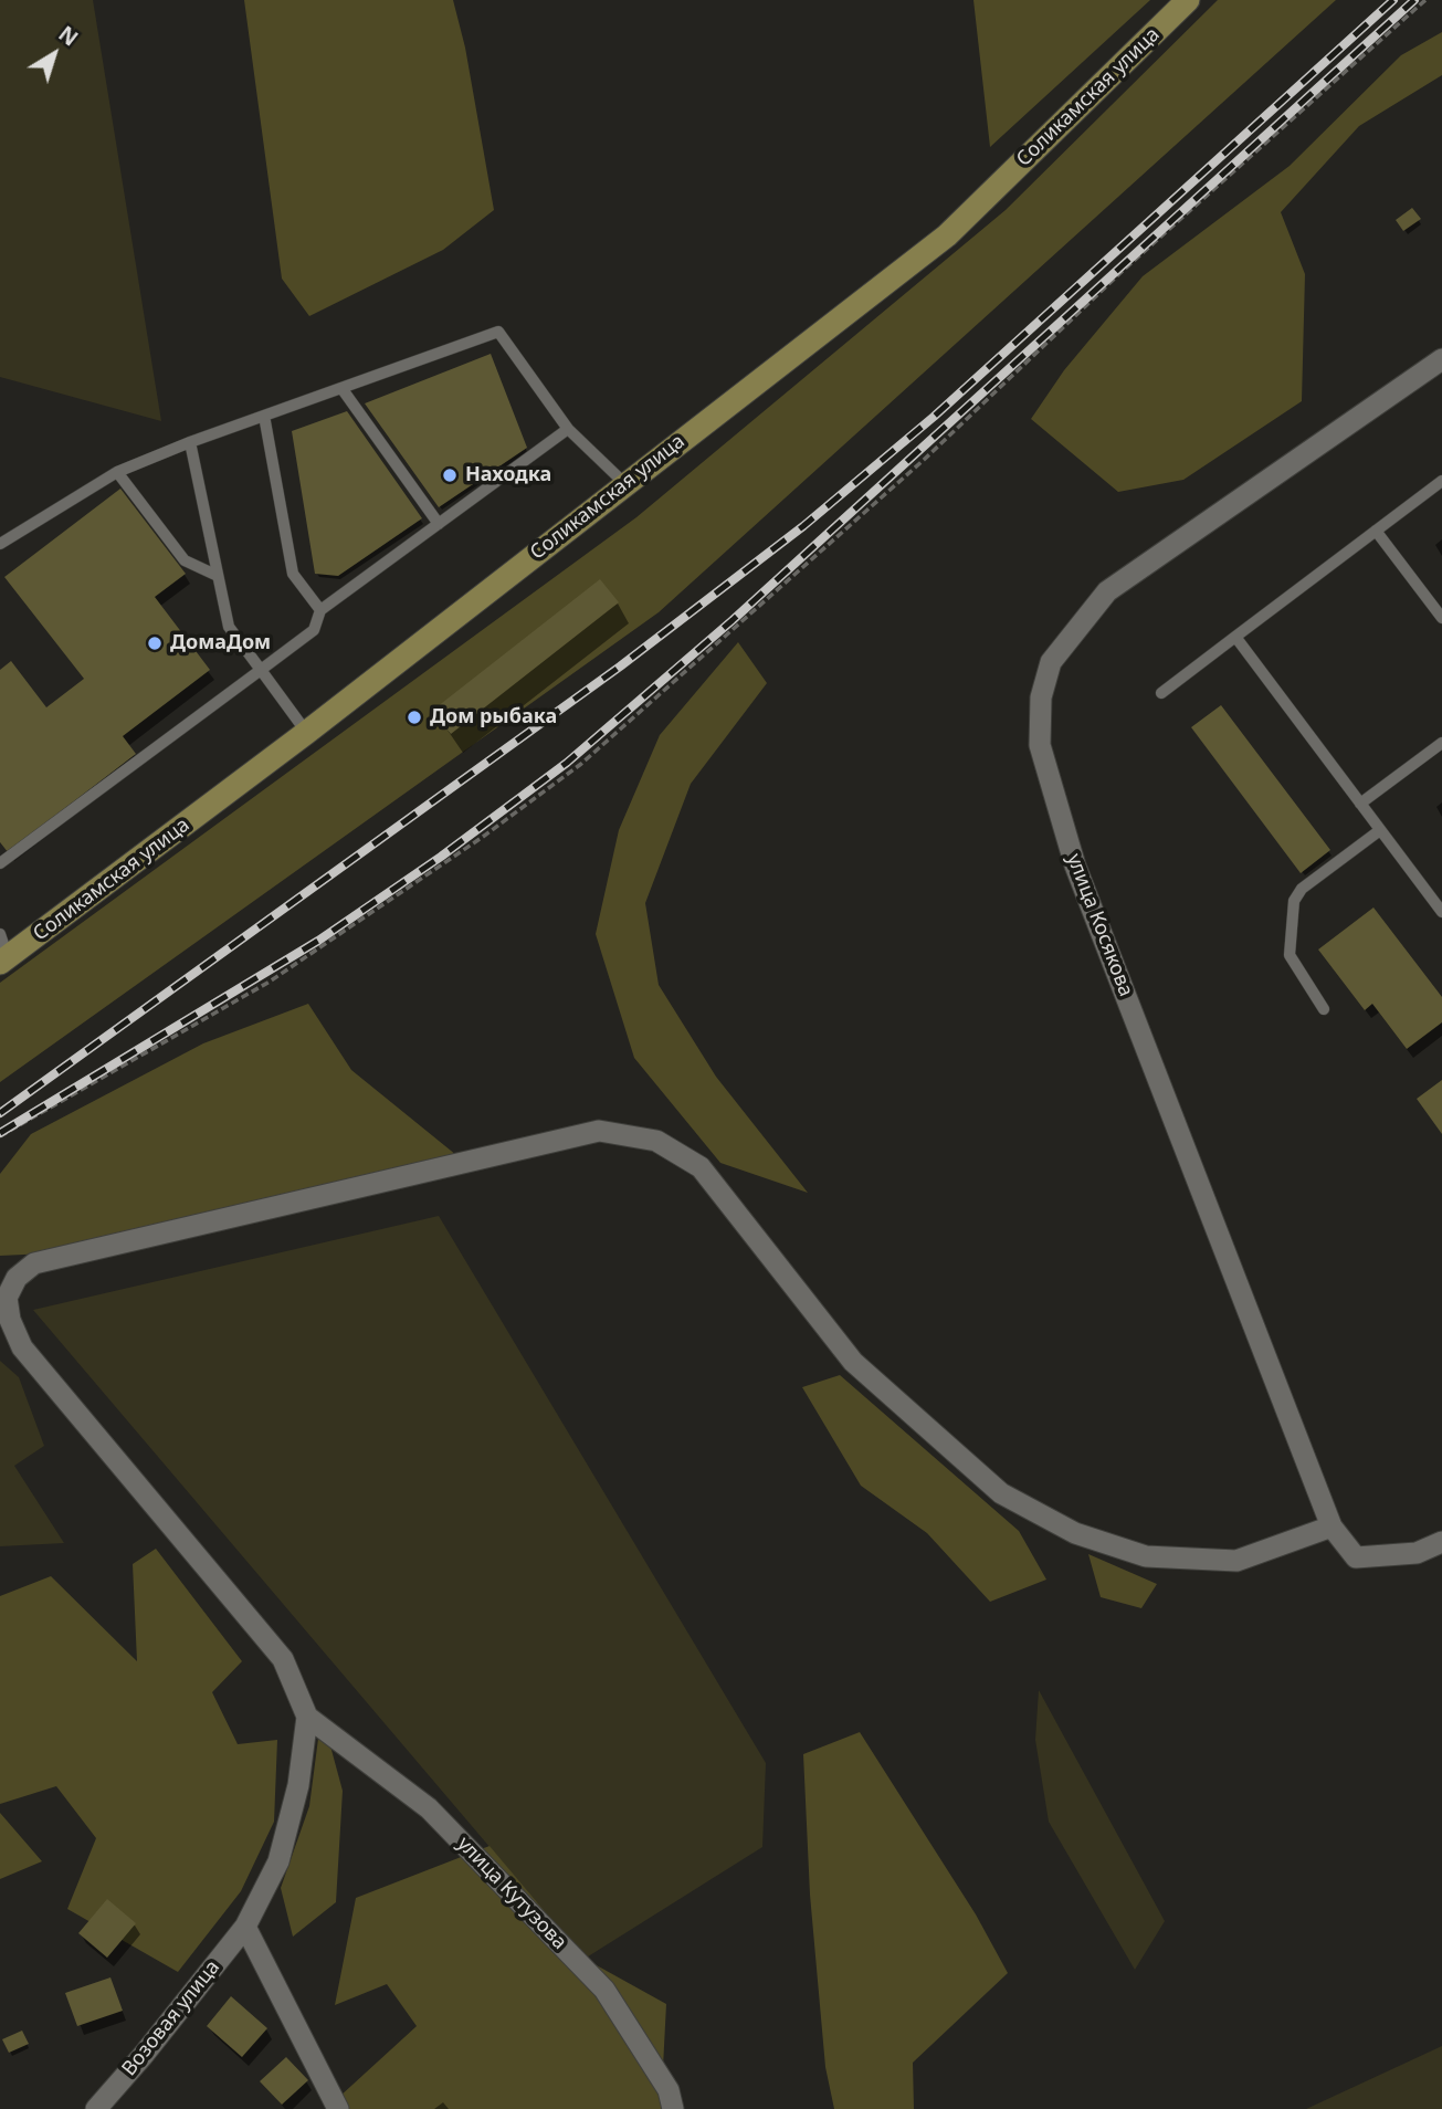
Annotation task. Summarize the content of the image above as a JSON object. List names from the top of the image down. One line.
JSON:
{"streets":{"main road":["Соликамская улица"],"street":["улица Косякова","улица Кутузова","Возовая улица"]},"crossings":[["улица Кутузова","Возовая улица"]],"places":["Находка","ДомаДом","Дом рыбака"],"north":"top right"}
